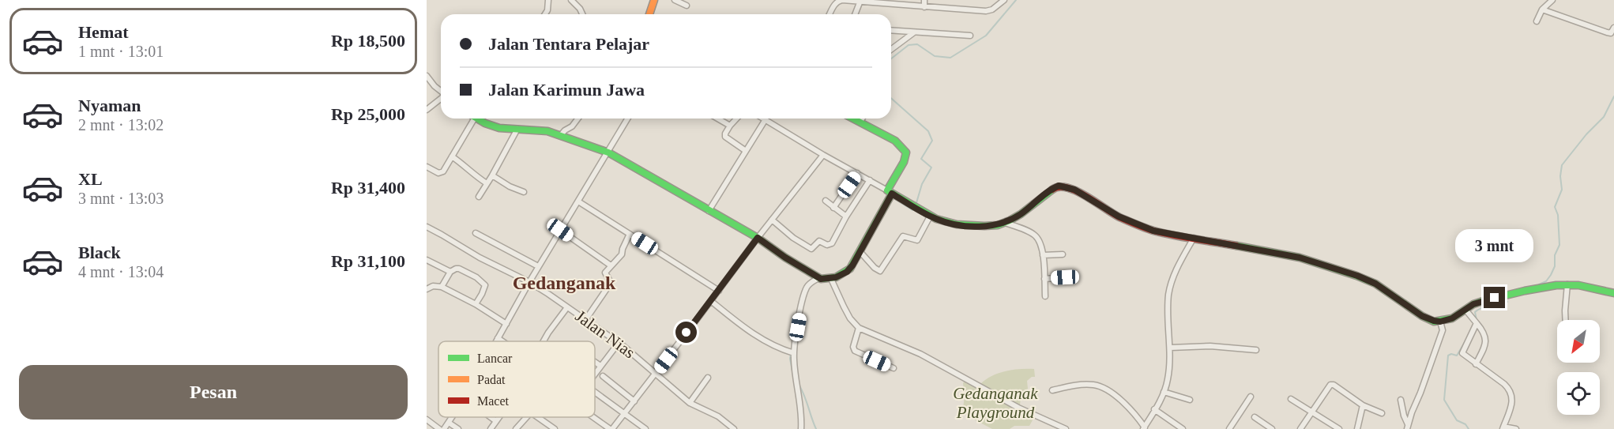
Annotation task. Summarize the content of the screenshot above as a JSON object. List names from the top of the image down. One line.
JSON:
{"streets":{"street":["Jalan Nias"]},"districts":["Gedanganak"],"parks":["Gedanganak Playground"],"legend":["Lancar","Padat","Macet"],"north":"bottom left","page":{"list":[{"name":"Hemat","note":"1 mnt · 13:01","value":"Rp 18,500"},{"name":"Nyaman","note":"2 mnt · 13:02","value":"Rp 25,000"},{"name":"XL","note":"3 mnt · 13:03","value":"Rp 31,400"},{"name":"Black","note":"4 mnt · 13:04","value":"Rp 31,100"}],"banner":["Jalan Tentara Pelajar","Jalan Karimun Jawa"],"bubble":"3 mnt","buttons":"Pesan"}}
